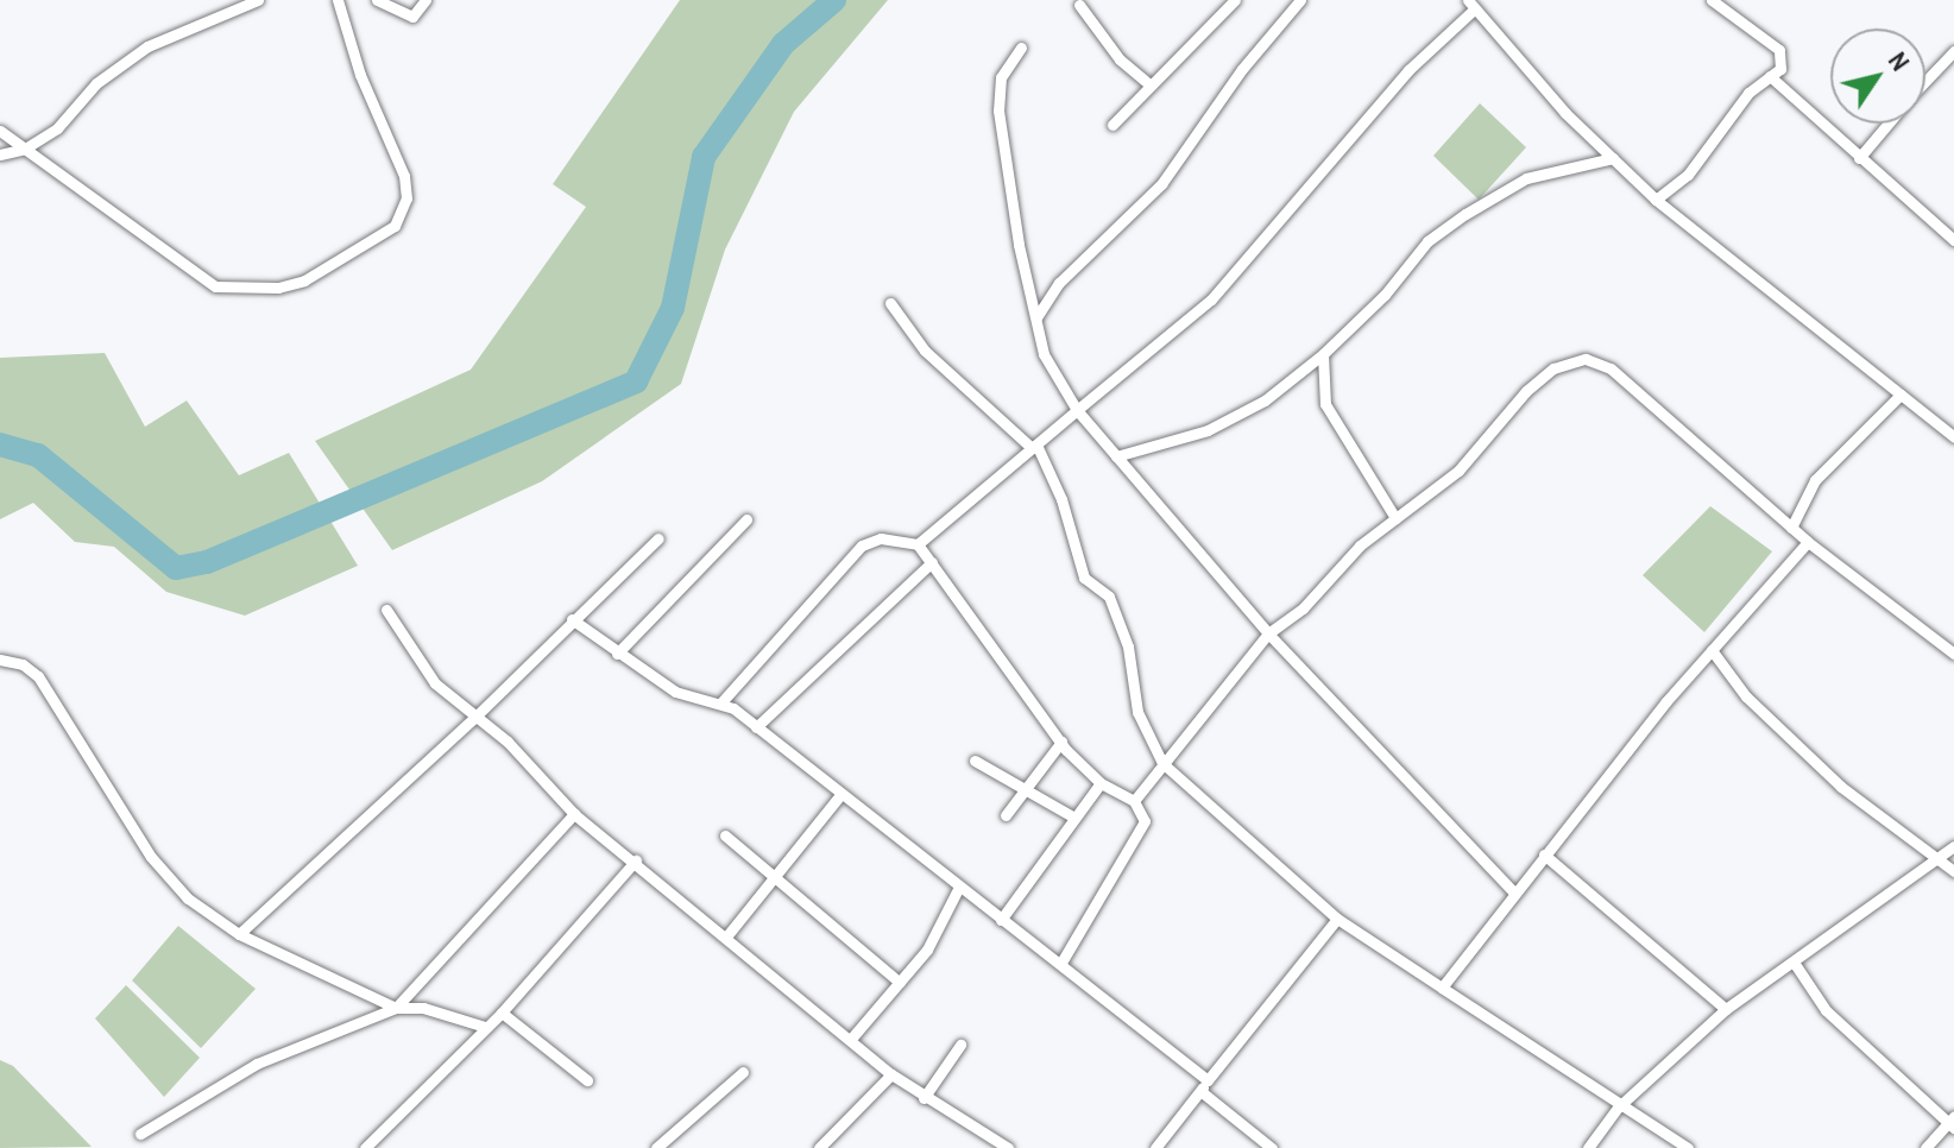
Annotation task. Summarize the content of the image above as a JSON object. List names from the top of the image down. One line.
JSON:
{"north":"top right"}
